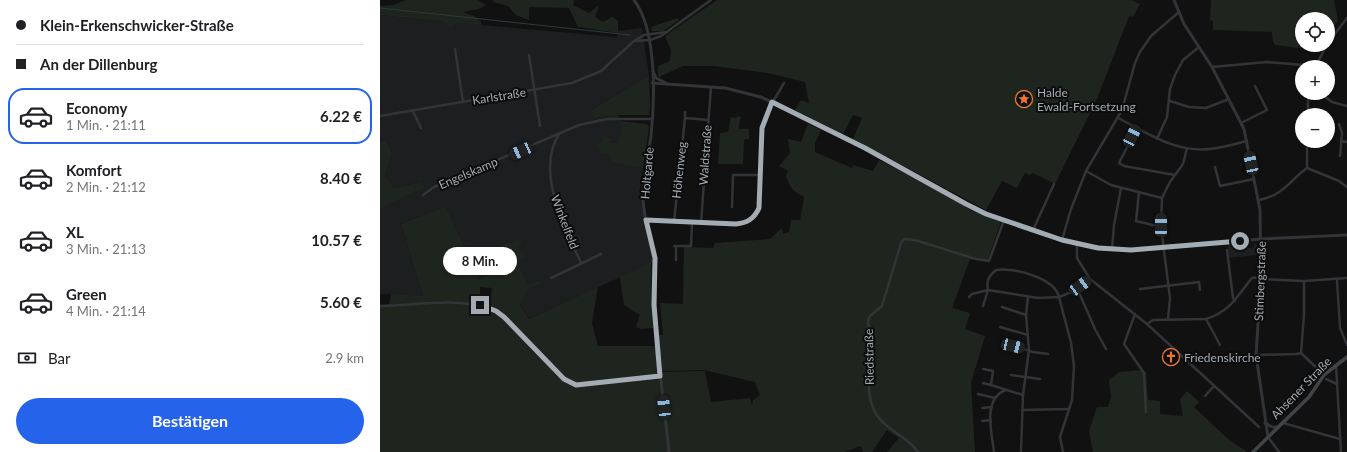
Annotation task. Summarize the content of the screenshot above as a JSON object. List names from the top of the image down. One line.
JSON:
{"streets":{"main road":["Ahsener Straße"],"street":["Karlstraße","Waldstraße","Höhenweg","Engelskamp","Holtgarde","Winkelfeld","Stimbergstraße","Riedstraße"]},"crossings":[["Karlstraße","Holtgarde"],["Engelskamp","Winkelfeld"],["Stimbergstraße","Ahsener Straße"]],"places":{"place":["Halde Ewald-Fortsetzung"],"church":["Friedenskirche"]},"page":{"banner":["Klein-Erkenschwicker-Straße","An der Dillenburg"],"map_buttons":["+","−"],"list":[{"name":"Economy","note":"1 Min. · 21:11","value":"6.22 €"},{"name":"Komfort","note":"2 Min. · 21:12","value":"8.40 €"},{"name":"XL","note":"3 Min. · 21:13","value":"10.57 €"},{"name":"Green","note":"4 Min. · 21:14","value":"5.60 €"}],"bubble":"8 Min.","pay":["Bar","2.9 km"],"buttons":"Bestätigen"}}
